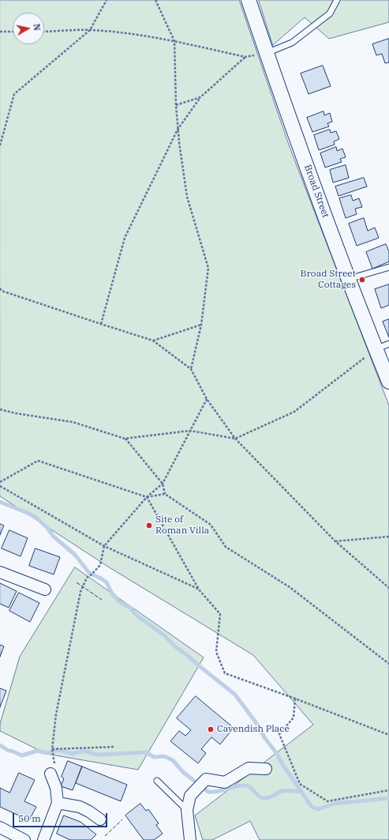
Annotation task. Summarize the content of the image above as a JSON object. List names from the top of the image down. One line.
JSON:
{"streets":{"street":["Broad Street"]},"places":["Broad Street Cottages","Site of Roman Villa","Cavendish Place"],"scale_bar":"50 m","north":"right"}
